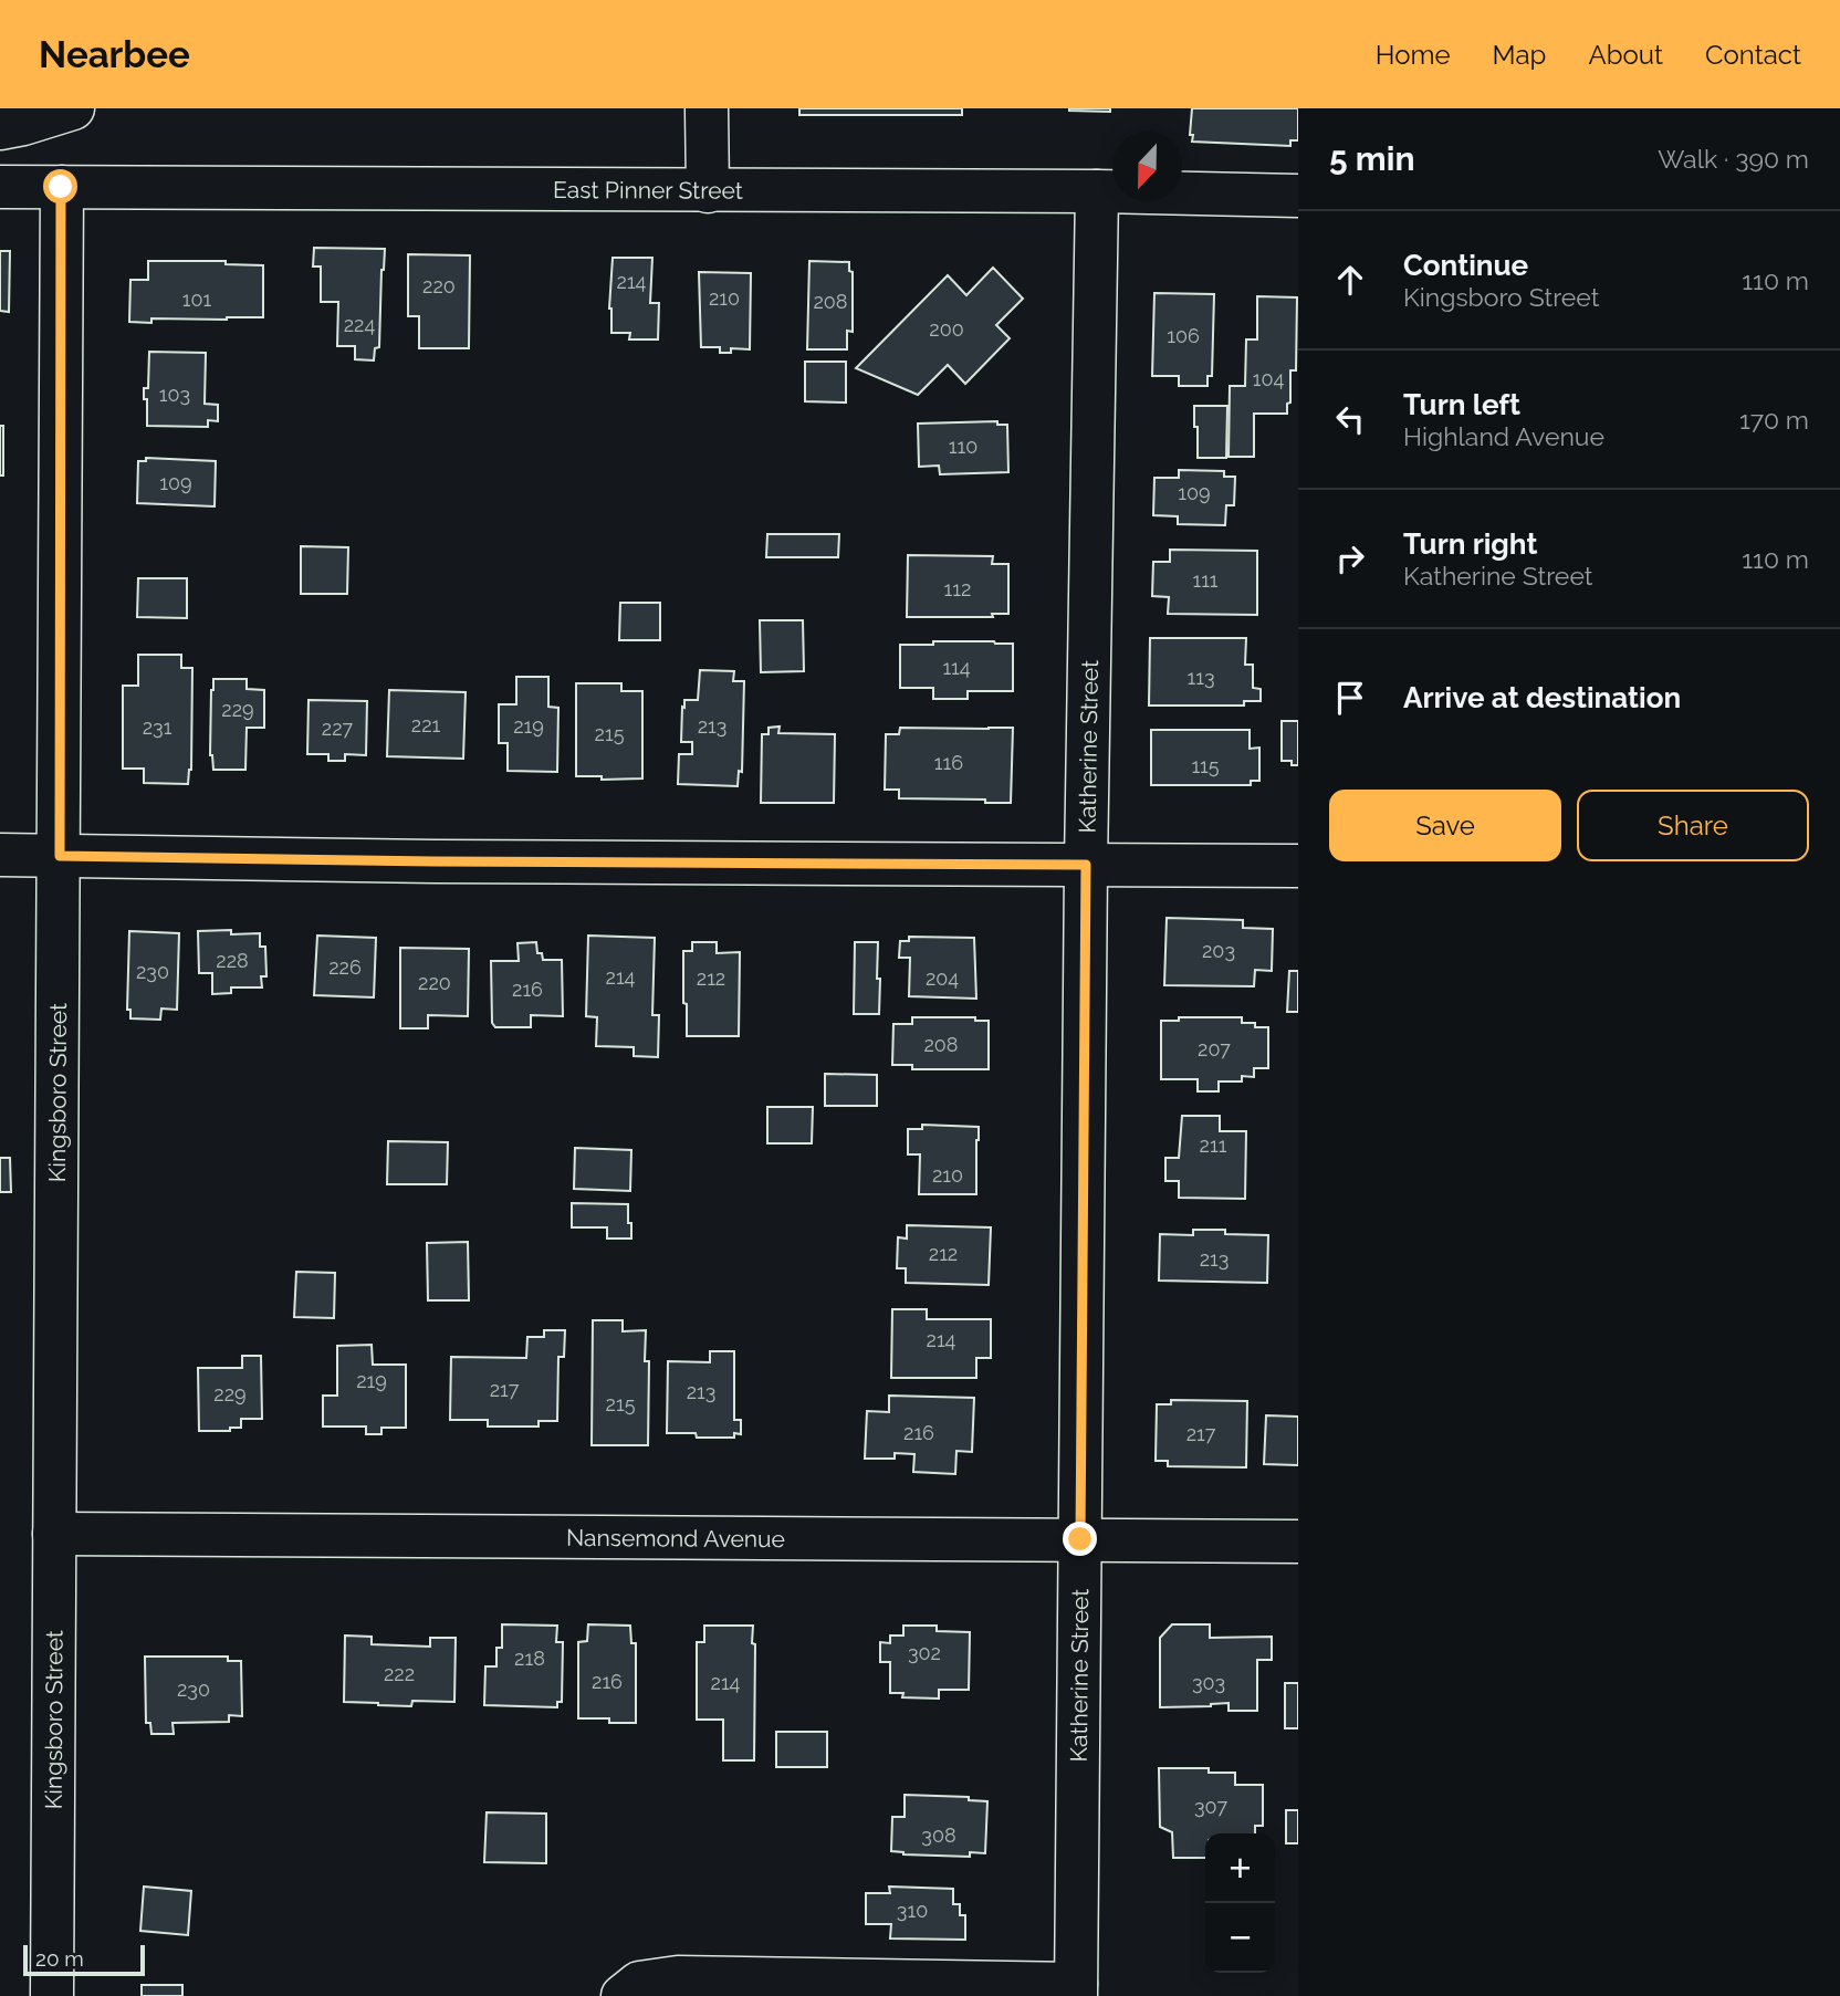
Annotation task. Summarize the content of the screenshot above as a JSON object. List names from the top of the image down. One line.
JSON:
{"streets":{"street":["East Pinner Street","Katherine Street","Kingsboro Street","Nansemond Avenue"]},"crossings":[["East Pinner Street","Katherine Street"],["East Pinner Street","Kingsboro Street"],["Katherine Street","Nansemond Avenue"],["Kingsboro Street","Nansemond Avenue"]],"house_numbers":["214","220","210","101","208","224","200","106","104","103","110","109","109","111","112","114","113","229","221","219","213","231","227","215","116","115","203","228","226","230","214","212","204","220","216","208","207","211","210","212","213","214","219","217","213","229","215","216","217","302","218","222","216","214","303","230","307","308","310"],"scale_bar":"20 m","north":"bottom","page":{"header":"Nearbee","nav":["Home","Map","About","Contact"],"heading":["5 min","Walk · 390 m"],"list":[["Continue","Kingsboro Street","110 m"],["Turn left","Highland Avenue","170 m"],["Turn right","Katherine Street","110 m"],"Arrive at destination"],"buttons":["Save","Share"],"map_buttons":["+","−"],"scale":"20 m"}}
